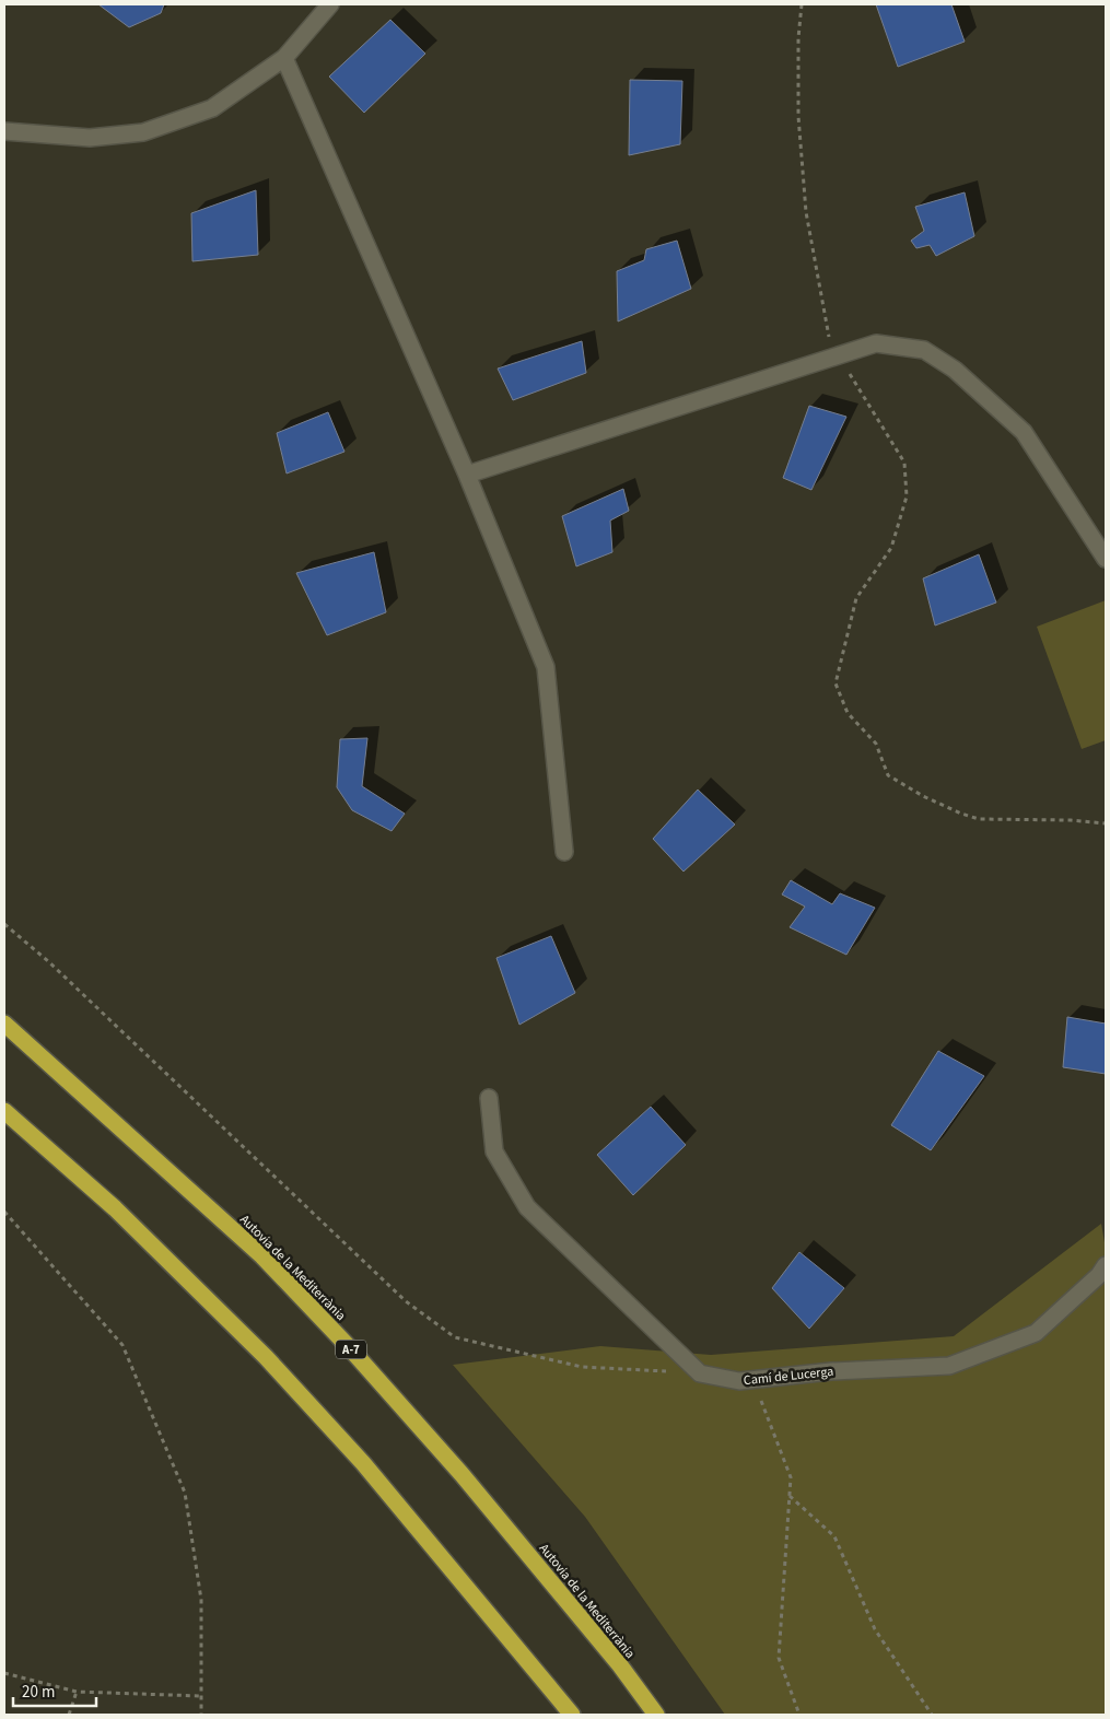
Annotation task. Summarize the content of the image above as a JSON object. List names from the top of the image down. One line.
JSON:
{"streets":{"highway":["Autovia de la Mediterrània","A-7"],"street":["Camí de Lucerga"]},"scale_bar":"20 m"}
